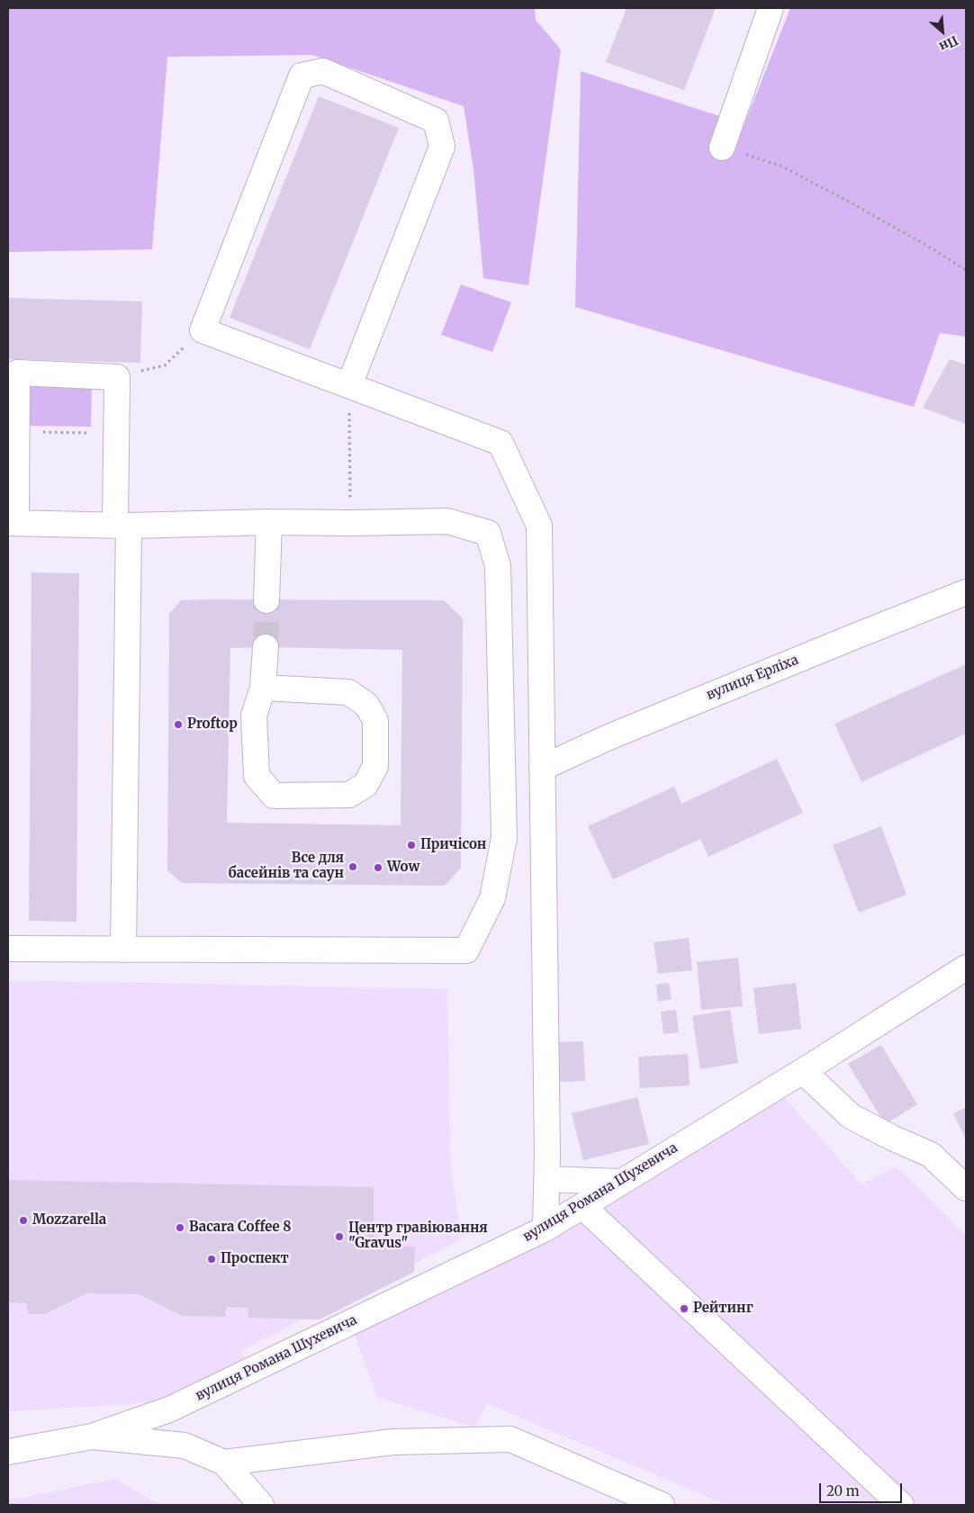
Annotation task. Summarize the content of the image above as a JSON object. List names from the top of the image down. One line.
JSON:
{"streets":{"street":["вулиця Ерліха","вулиця Романа Шухевича"]},"places":["Proftop","Причісон","Все для басейнів та саун","Wow","Mozzarella","Bacara Coffee 8","Центр гравіювання \"Gravus\"","Проспект","Рейтинг"],"scale_bar":"20 m","north":"bottom right"}
